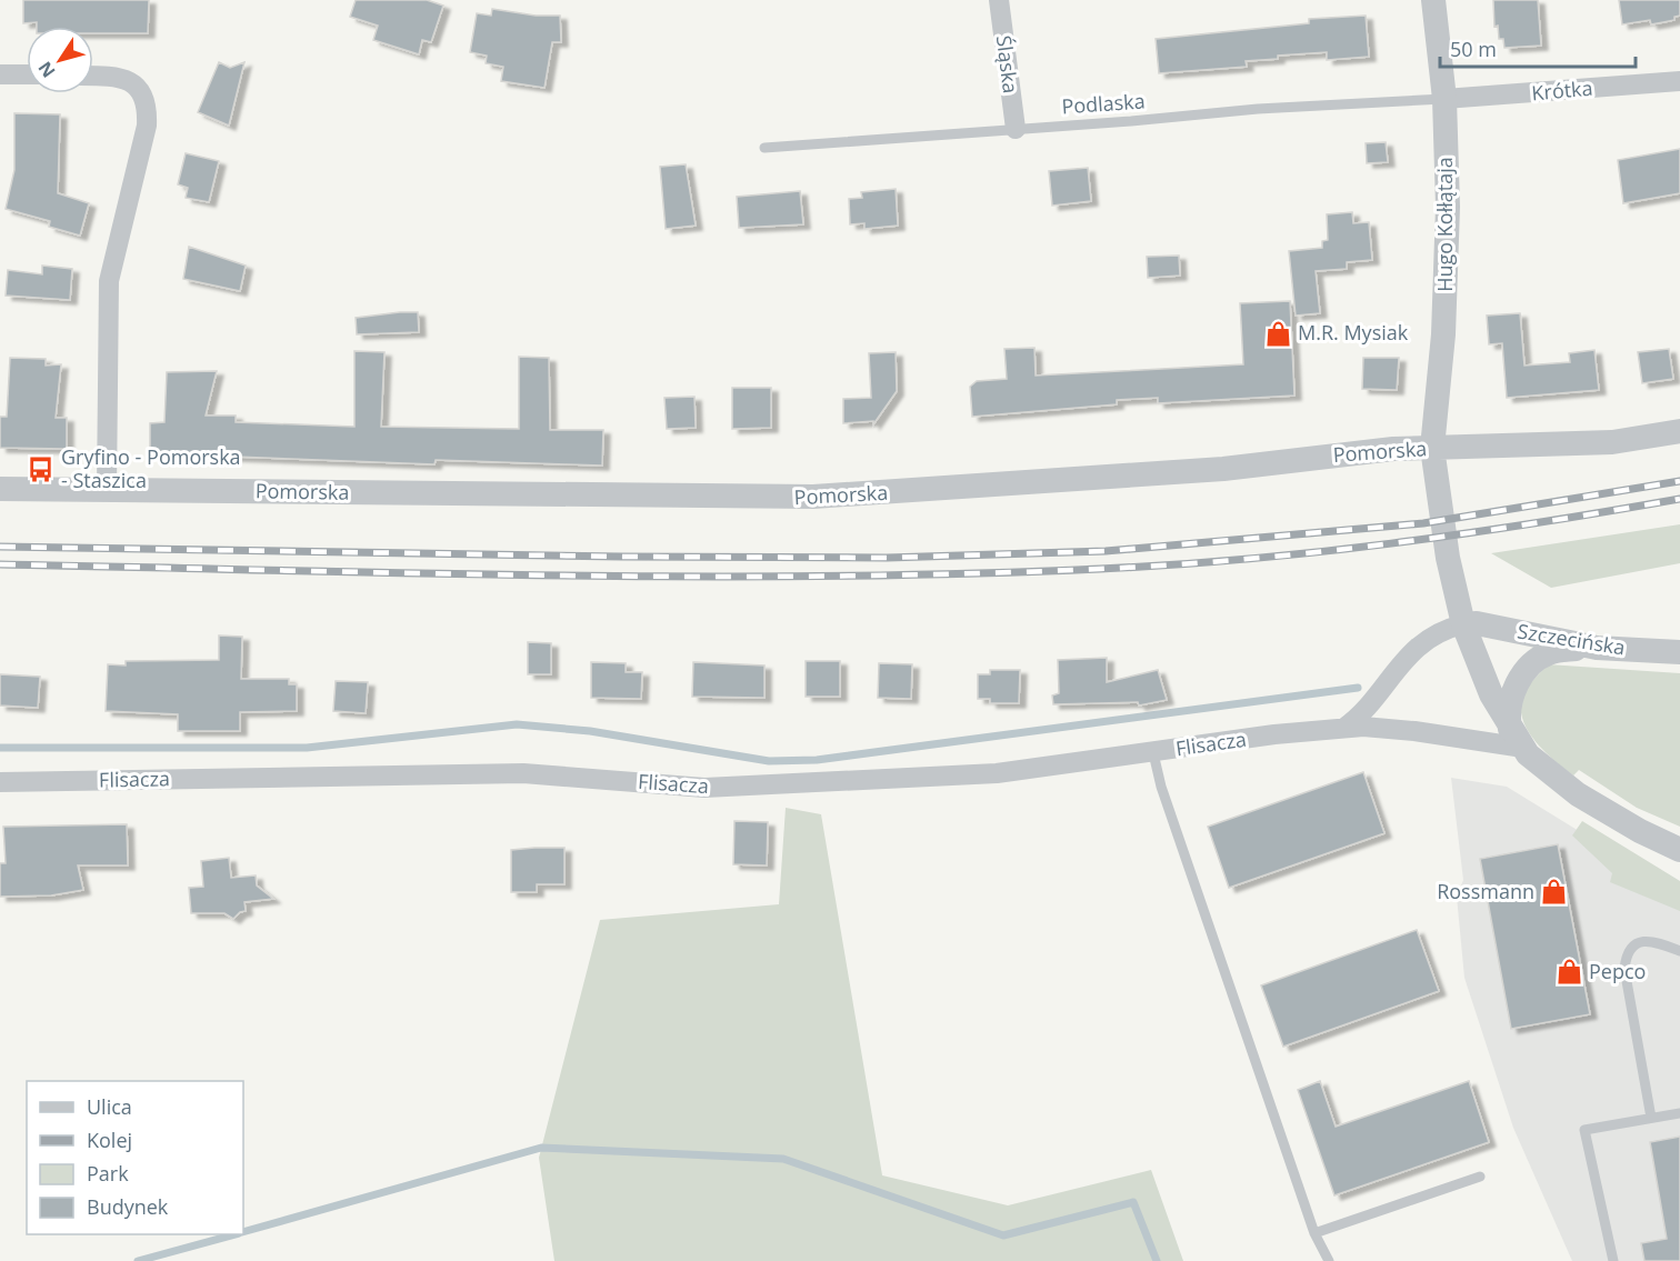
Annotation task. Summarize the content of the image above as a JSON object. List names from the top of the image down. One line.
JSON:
{"streets":{"street":["Śląska","Krótka","Hugo Kołłątaja","Pomorska","Szczecińska","Flisacza"],"lane":["Podlaska"]},"crossings":[["Śląska","Podlaska"],["Krótka","Podlaska"],["Krótka","Hugo Kołłątaja"],["Podlaska","Hugo Kołłątaja"],["Hugo Kołłątaja","Pomorska"],["Hugo Kołłątaja","Szczecińska"]],"places":{"shop":["M.R. Mysiak","Rossmann","Pepco"],"bus stop":["Gryfino - Pomorska - Staszica"]},"legend":["Ulica","Kolej","Park","Budynek"],"scale_bar":"50 m","north":"bottom left"}
